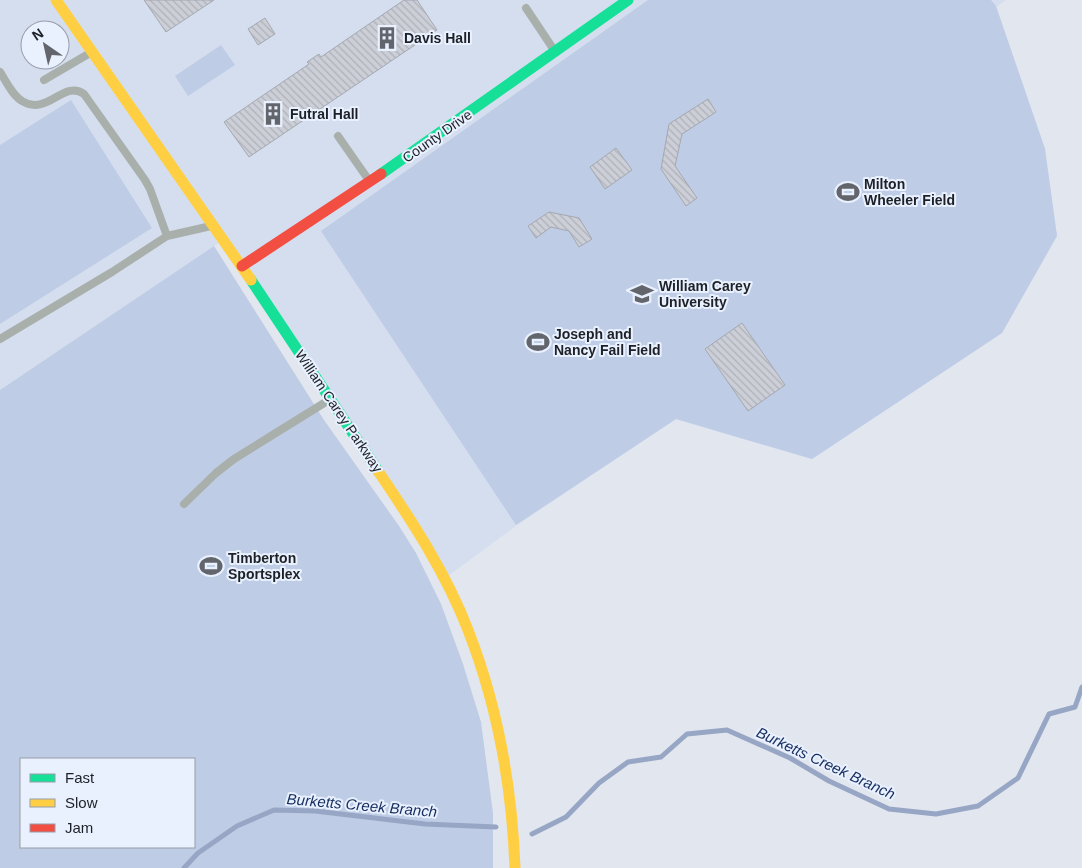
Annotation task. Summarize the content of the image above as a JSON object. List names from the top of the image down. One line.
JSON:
{"streets":{"street":["County Drive","William Carey Parkway"]},"crossings":[["County Drive","William Carey Parkway"]],"water":["Burketts Creek Branch"],"places":{"building":["Davis Hall","Futral Hall"],"sports":["Milton Wheeler Field","Joseph and Nancy Fail Field","Timberton Sportsplex"],"school or university":["William Carey University"]},"legend":["Fast","Slow","Jam"],"north":"top left"}
